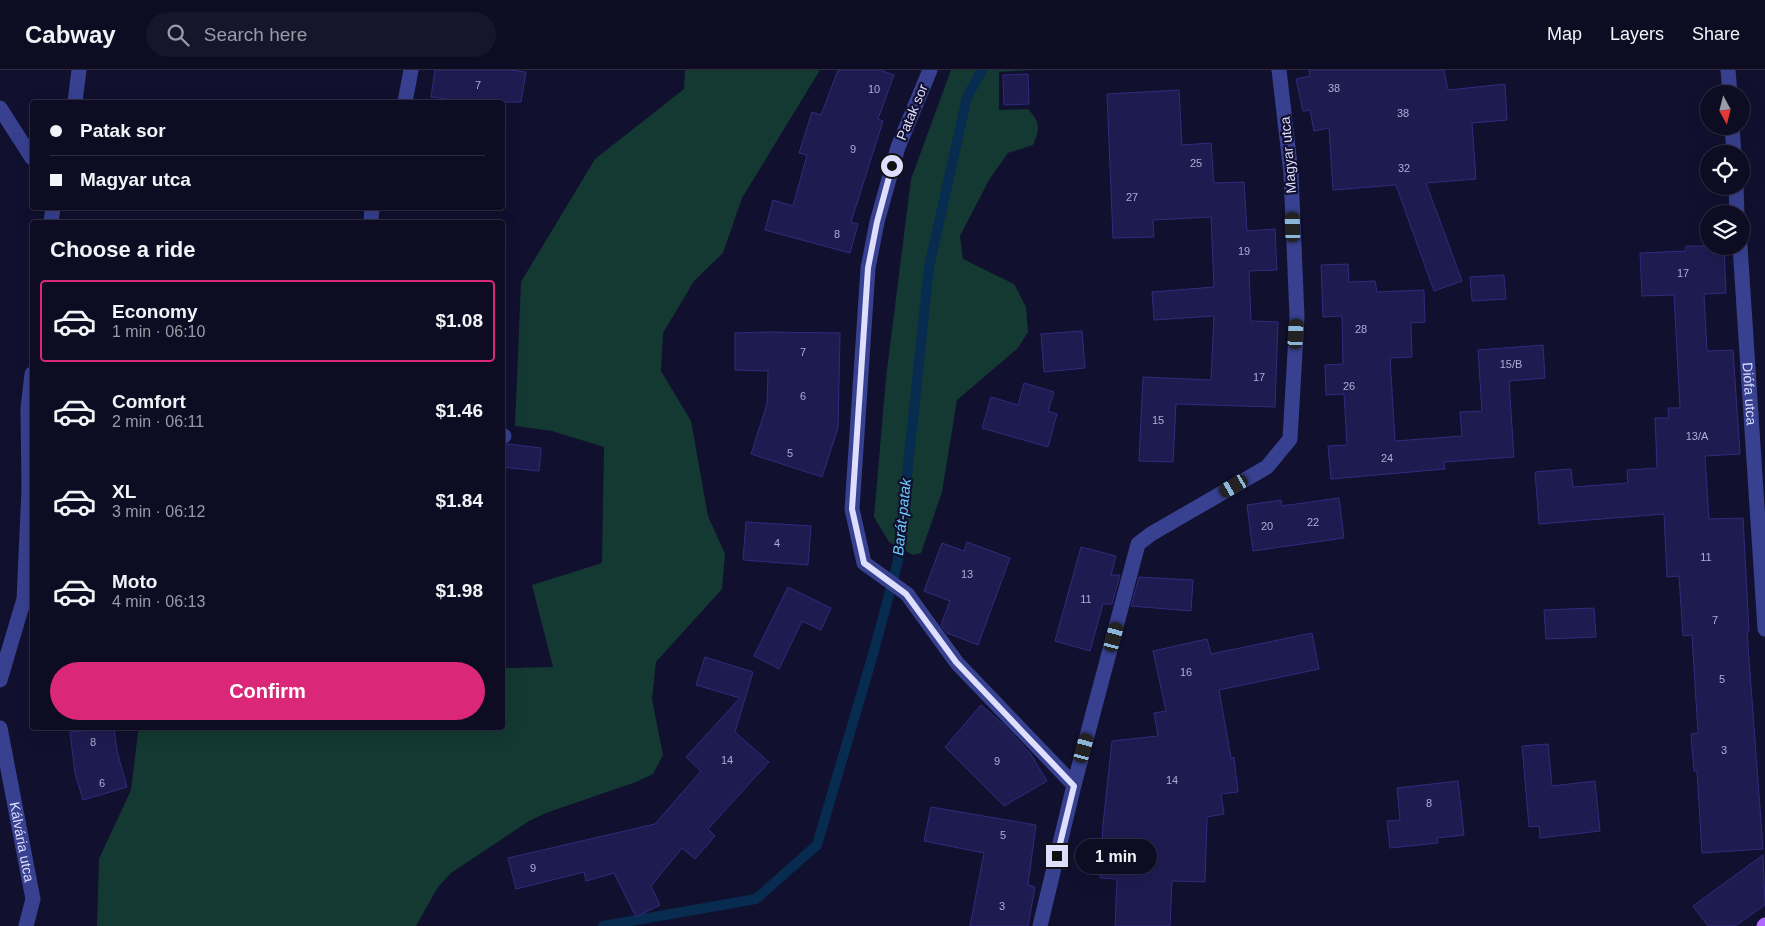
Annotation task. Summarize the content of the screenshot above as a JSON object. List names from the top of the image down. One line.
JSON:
{"streets":{"street":["Patak sor","Magyar utca","Diófa utca","Kálvária utca"]},"crossings":[["Patak sor","Magyar utca"]],"water":["Barát-patak"],"house_numbers":["7","38","10","38","9","25","32","27","8","19","17","28","7","15/B","17","26","6","15","13/A","5","24","22","20","4","11","13","11","7","16","5","8","3","14","9","14","6","8","5","9","3"],"north":"bottom","page":{"header":"Cabway","search":"Search here","nav":["Map","Layers","Share"],"banner":["Patak sor","Magyar utca"],"heading":"Choose a ride","list":[{"name":"Economy","note":"1 min · 06:10","value":"$1.08"},{"name":"Comfort","note":"2 min · 06:11","value":"$1.46"},{"name":"XL","note":"3 min · 06:12","value":"$1.84"},{"name":"Moto","note":"4 min · 06:13","value":"$1.98"}],"buttons":"Confirm","bubble":"1 min"}}
